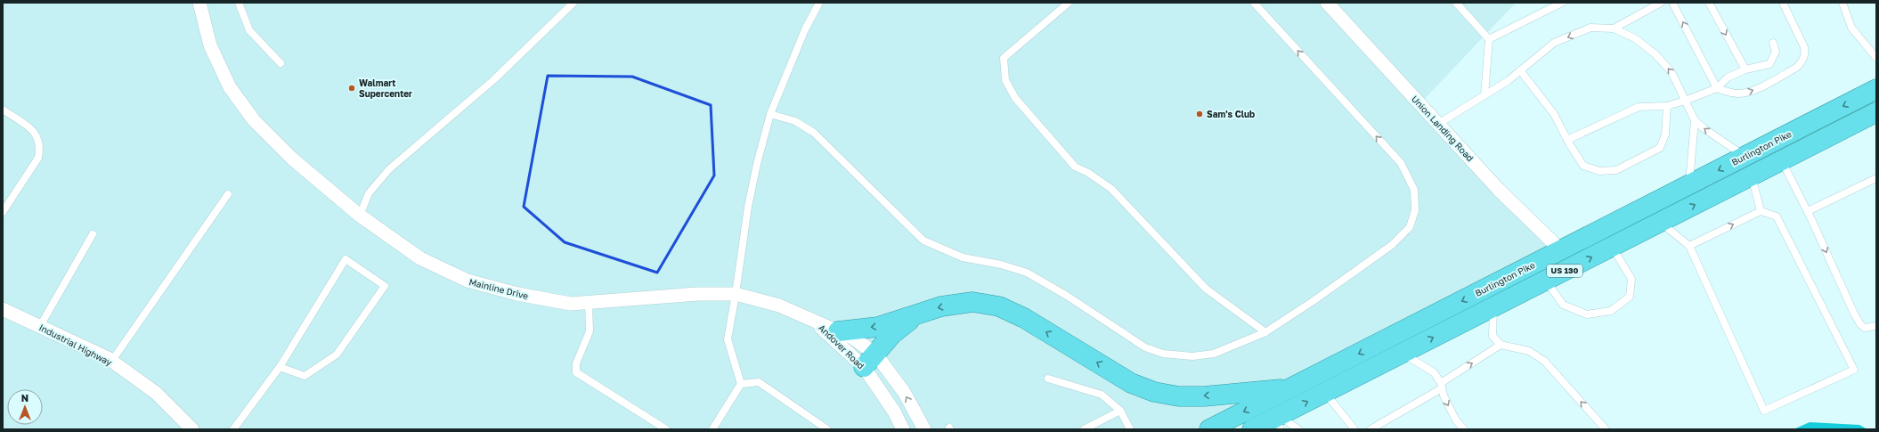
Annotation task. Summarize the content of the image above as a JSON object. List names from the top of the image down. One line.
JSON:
{"streets":{"highway":["Burlington Pike","US 130"],"street":["Union Landing Road","Mainline Drive","Industrial Highway","Andover Road"]},"crossings":[["Union Landing Road","Burlington Pike"],["Mainline Drive","Andover Road"]],"places":["Walmart Supercenter","Sam's Club"],"north":"top"}
